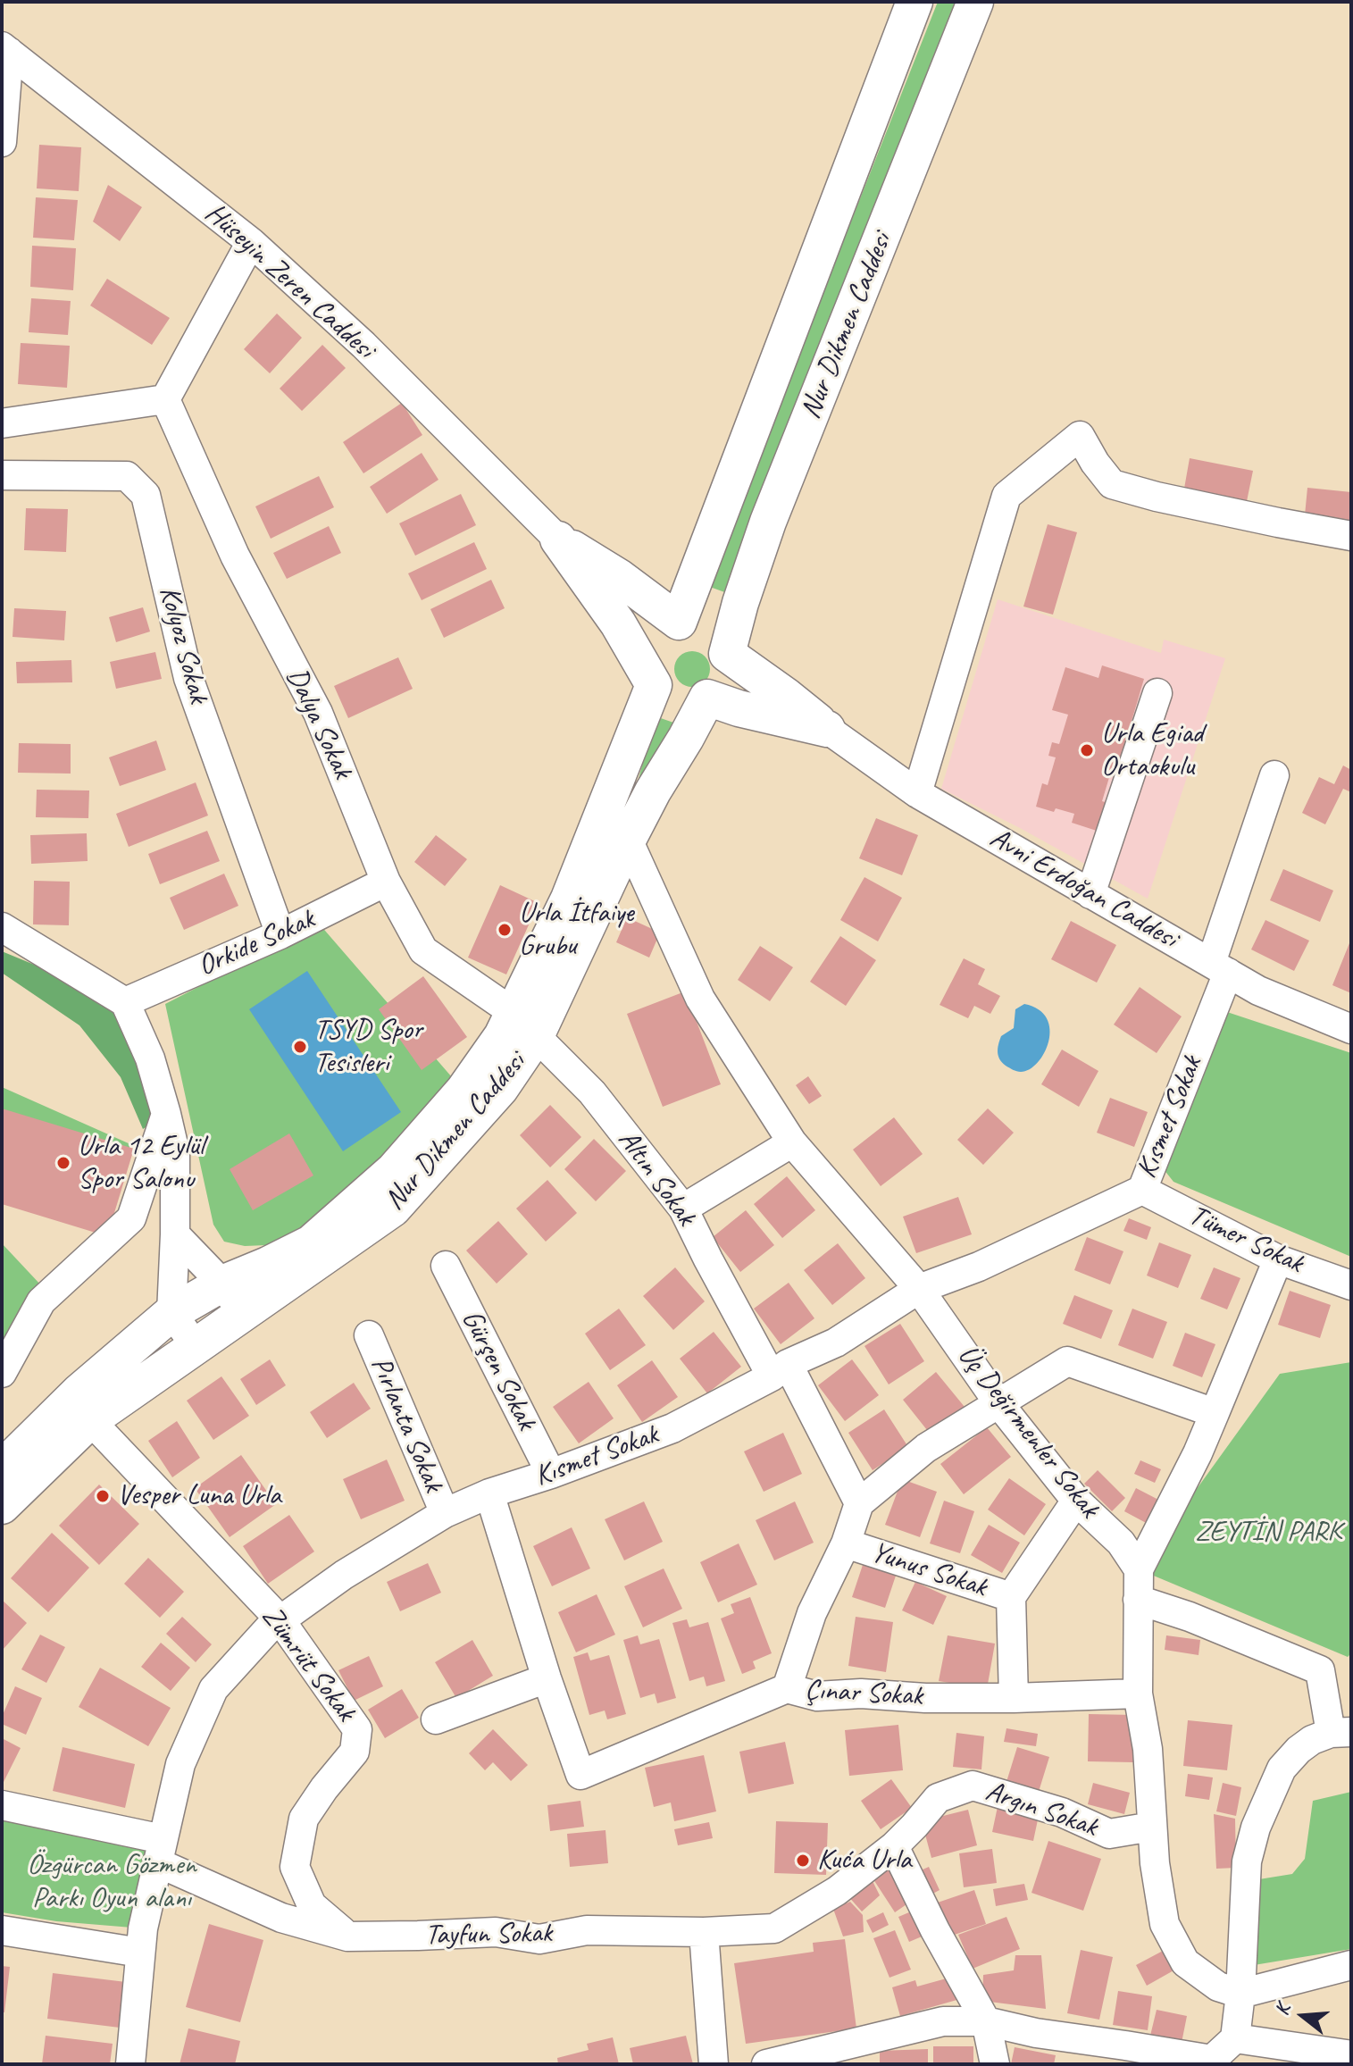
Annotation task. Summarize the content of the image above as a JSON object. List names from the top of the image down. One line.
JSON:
{"streets":{"main road":["Nur Dikmen Caddesi"],"street":["Hüseyin Zeren Caddesi","Kolyoz Sokak","Dalya Sokak","Avni Erdoğan Caddesi","Orkide Sokak","Kısmet Sokak","Altın Sokak","Tümer Sokak","Gürşen Sokak","Pırlanta Sokak","Üç Değirmenler Sokak","Yunus Sokak","Zümrüt Sokak","Çınar Sokak","Argın Sokak","Tayfun Sokak"]},"crossings":[["Nur Dikmen Caddesi","Dalya Sokak"],["Nur Dikmen Caddesi","Altın Sokak"],["Nur Dikmen Caddesi","Üç Değirmenler Sokak"],["Nur Dikmen Caddesi","Zümrüt Sokak"],["Kolyoz Sokak","Orkide Sokak"],["Dalya Sokak","Orkide Sokak"],["Dalya Sokak","Altın Sokak"],["Avni Erdoğan Caddesi","Kısmet Sokak"],["Kısmet Sokak","Altın Sokak"],["Kısmet Sokak","Tümer Sokak"],["Kısmet Sokak","Gürşen Sokak"],["Kısmet Sokak","Pırlanta Sokak"],["Kısmet Sokak","Üç Değirmenler Sokak"],["Kısmet Sokak","Zümrüt Sokak"],["Kısmet Sokak","Tayfun Sokak"],["Zümrüt Sokak","Tayfun Sokak"],["Argın Sokak","Tayfun Sokak"]],"parks":["ZEYTİN PARK","Özgürcan Gözmen Parkı Oyun alanı"],"places":["Urla Egiad Ortaokulu","Urla İtfaiye Grubu","TSYD Spor Tesisleri","Urla 12 Eylül Spor Salonu","Vesper Luna Urla","Kuća Urla"],"north":"left"}
